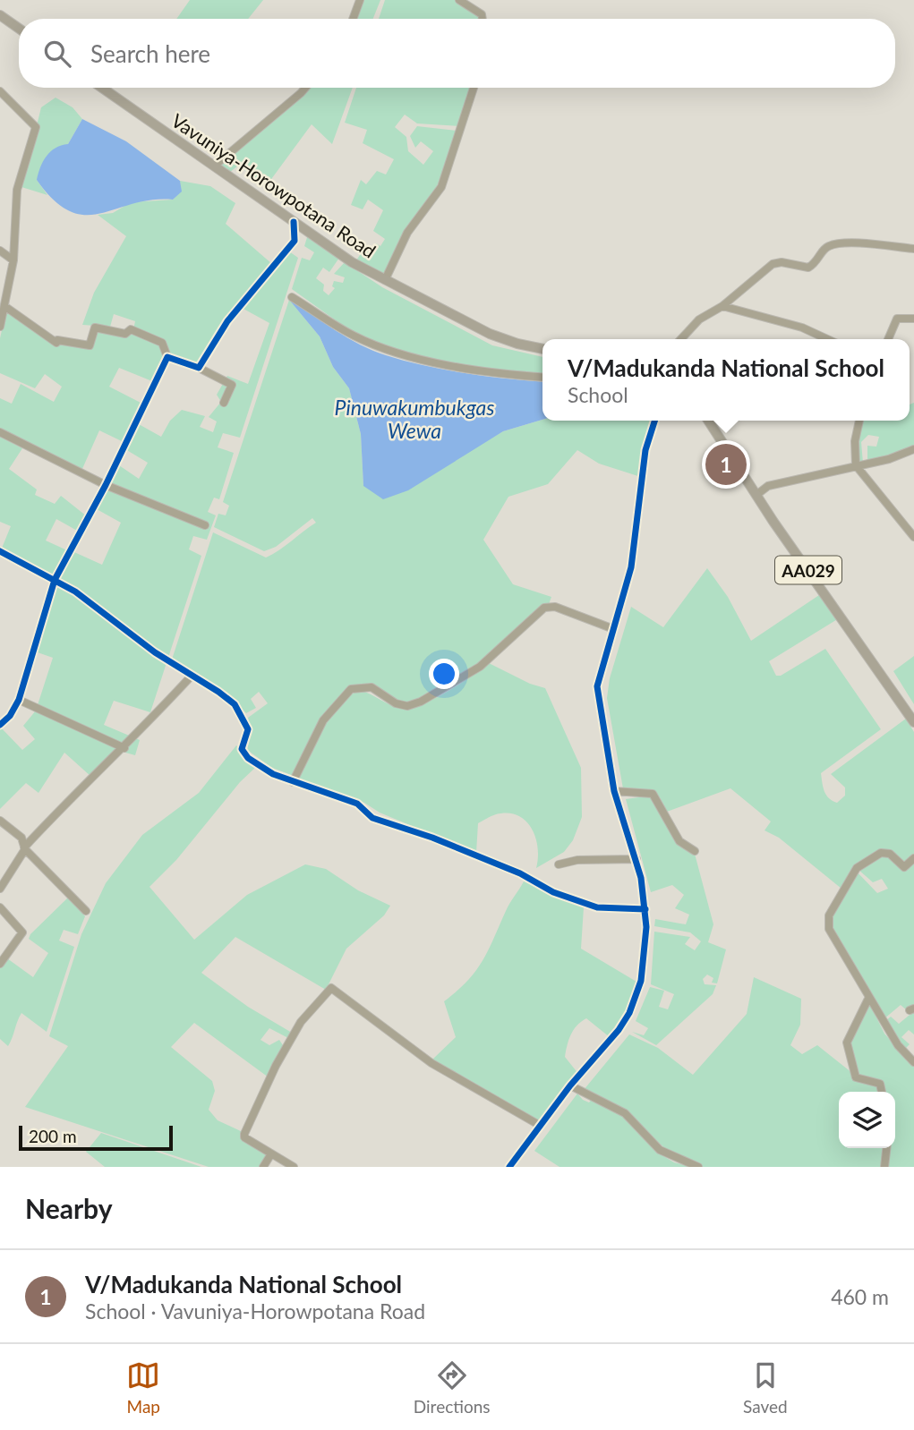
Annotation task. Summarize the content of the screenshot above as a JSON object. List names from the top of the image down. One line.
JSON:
{"streets":{"highway":["Vavuniya-Horowpotana Road","AA029"]},"water":["Pinuwakumbukgas Wewa"],"scale_bar":"200 m","page":{"search":"Search here","popup":["V/Madukanda National School","School"],"pins":"1","scale":"200 m","heading":"Nearby","list":[{"mark":"1","name":"V/Madukanda National School","note":"School · Vavuniya-Horowpotana Road","value":"460 m"}],"nav":["Map","Directions","Saved"]}}
